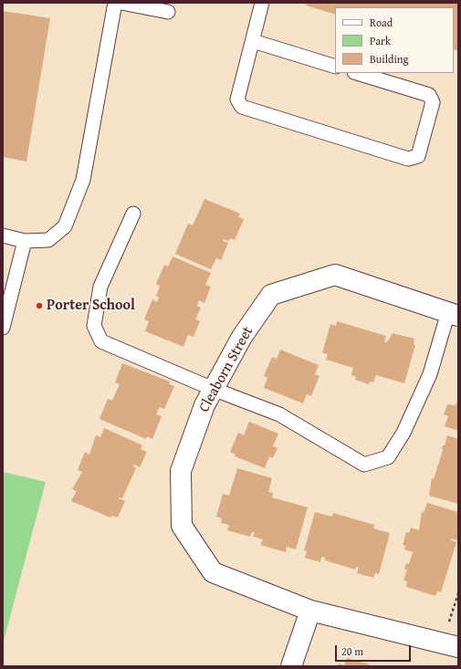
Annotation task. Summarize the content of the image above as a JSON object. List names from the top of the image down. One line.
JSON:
{"streets":{"street":["Cleaborn Street"]},"places":["Porter School"],"legend":["Road","Park","Building"],"scale_bar":"20 m"}
